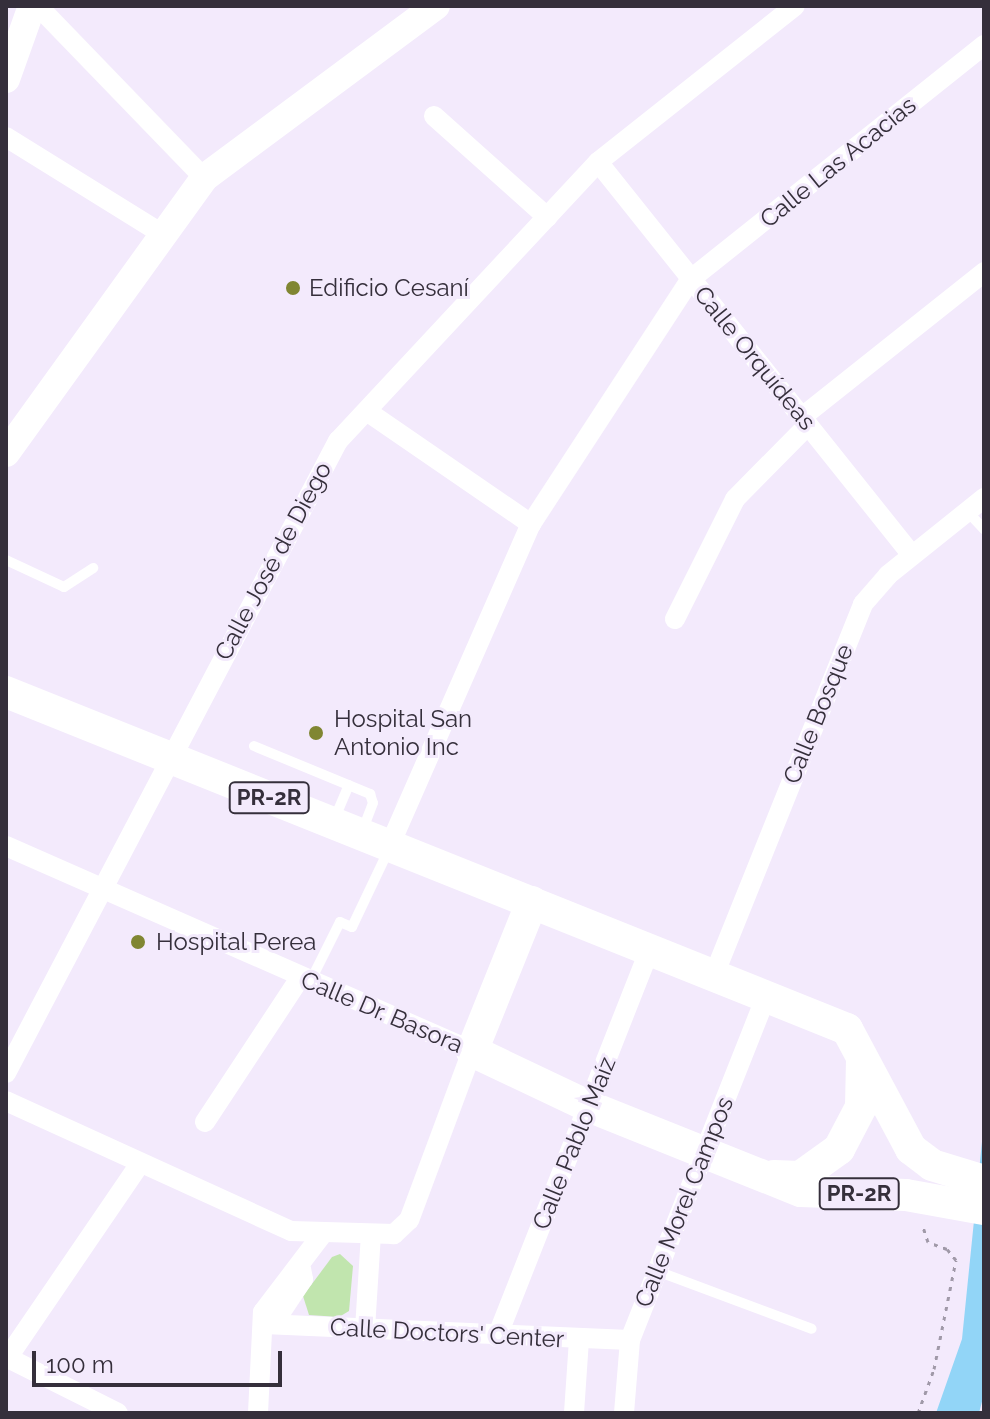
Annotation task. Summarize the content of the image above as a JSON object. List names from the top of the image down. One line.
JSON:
{"streets":{"main road":["PR-2R","Calle Dr. Basora"],"street":["Calle Las Acacias","Calle Orquídeas","Calle José de Diego","Calle Bosque","Calle Pablo Maíz","Calle Morel Campos","Calle Doctors' Center"]},"crossings":[["Calle Las Acacias","Calle Orquídeas"],["Calle Las Acacias","PR-2R"],["Calle Orquídeas","Calle José de Diego"],["Calle Orquídeas","Calle Bosque"],["Calle José de Diego","PR-2R"],["Calle José de Diego","Calle Dr. Basora"],["Calle Bosque","PR-2R"],["PR-2R","Calle Dr. Basora"],["PR-2R","Calle Pablo Maíz"],["PR-2R","Calle Morel Campos"],["Calle Dr. Basora","Calle Pablo Maíz"],["Calle Dr. Basora","Calle Morel Campos"],["Calle Pablo Maíz","Calle Doctors' Center"],["Calle Morel Campos","Calle Doctors' Center"]],"places":["Edificio Cesaní","Hospital San Antonio Inc","Hospital Perea"],"scale_bar":"100 m"}
